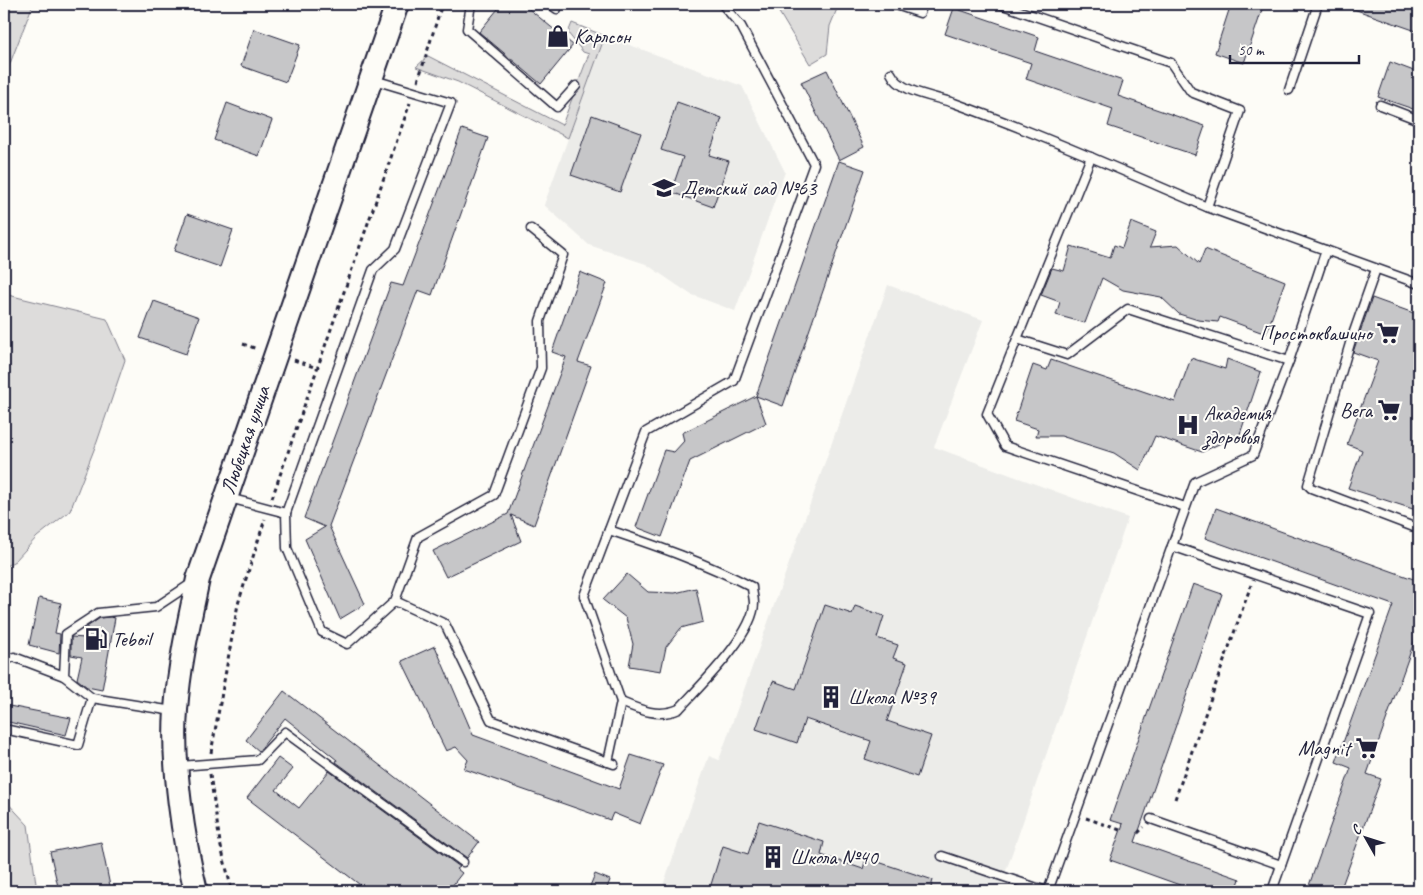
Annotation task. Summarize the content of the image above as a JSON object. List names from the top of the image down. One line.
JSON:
{"streets":{"street":["Любецкая улица"]},"places":{"shop":["Карлсон"],"school or university":["Детский сад №63"],"supermarket":["Простоквашино","Вега","Magnit"],"hospital":["Академия здоровья"],"fuel station":["Teboil"],"building":["Школа №39","Школа №40"]},"scale_bar":"50 m","north":"top left"}
